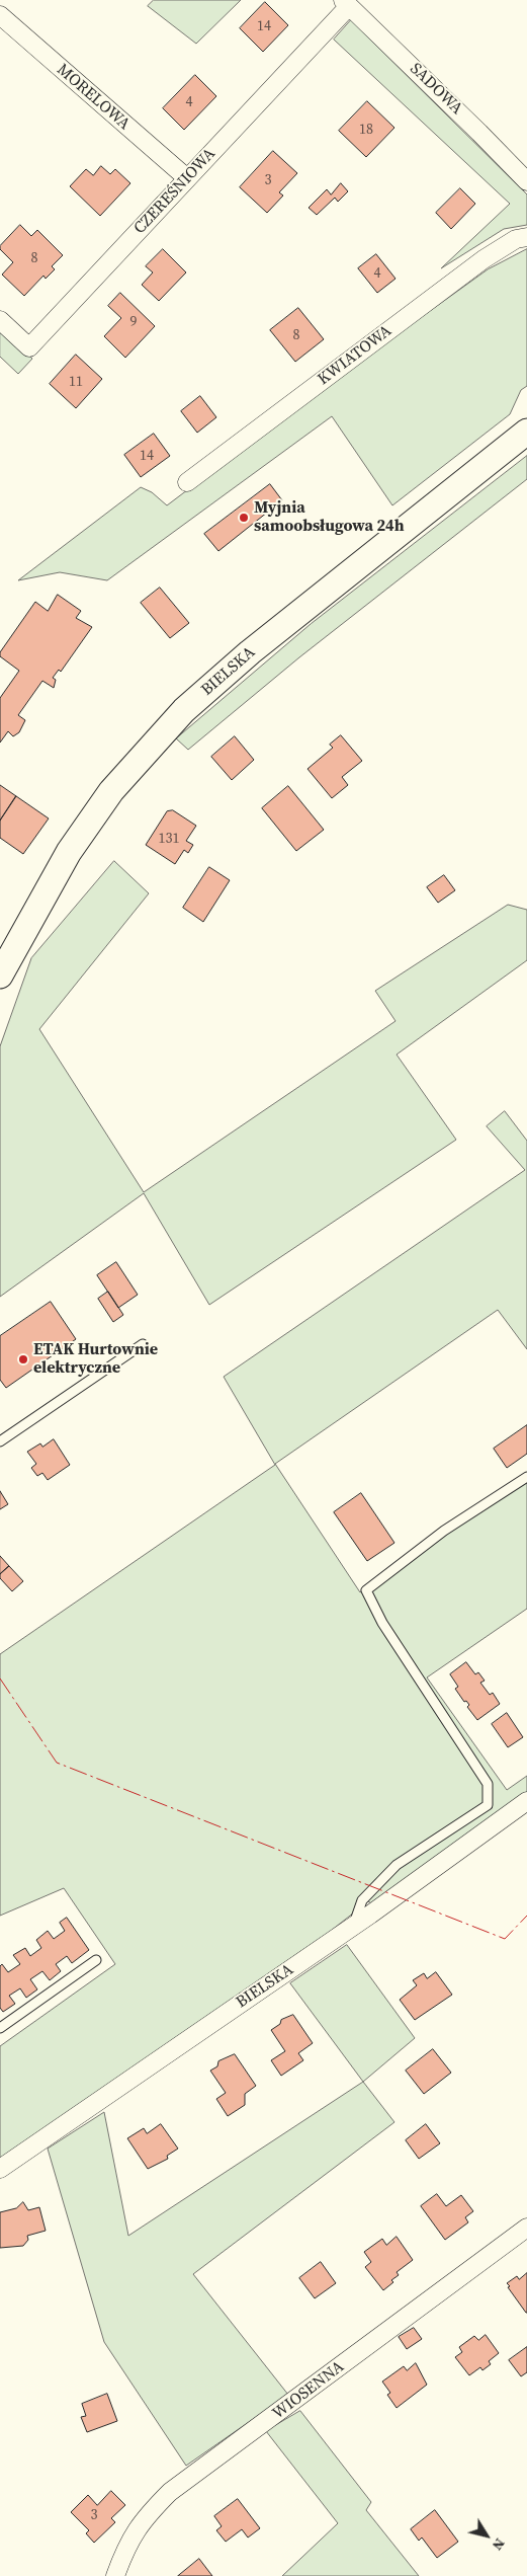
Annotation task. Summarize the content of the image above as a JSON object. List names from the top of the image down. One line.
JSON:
{"streets":{"street":["SADOWA","MORELOWA","CZEREŚNIOWA","KWIATOWA","BIELSKA","WIOSENNA"]},"crossings":[["SADOWA","CZEREŚNIOWA"],["MORELOWA","CZEREŚNIOWA"]],"places":["Myjnia samoobsługowa 24h","ETAK Hurtownie elektryczne"],"house_numbers":["14","4","18","3","8","4","9","8","11","14","131","3"],"north":"bottom right"}
